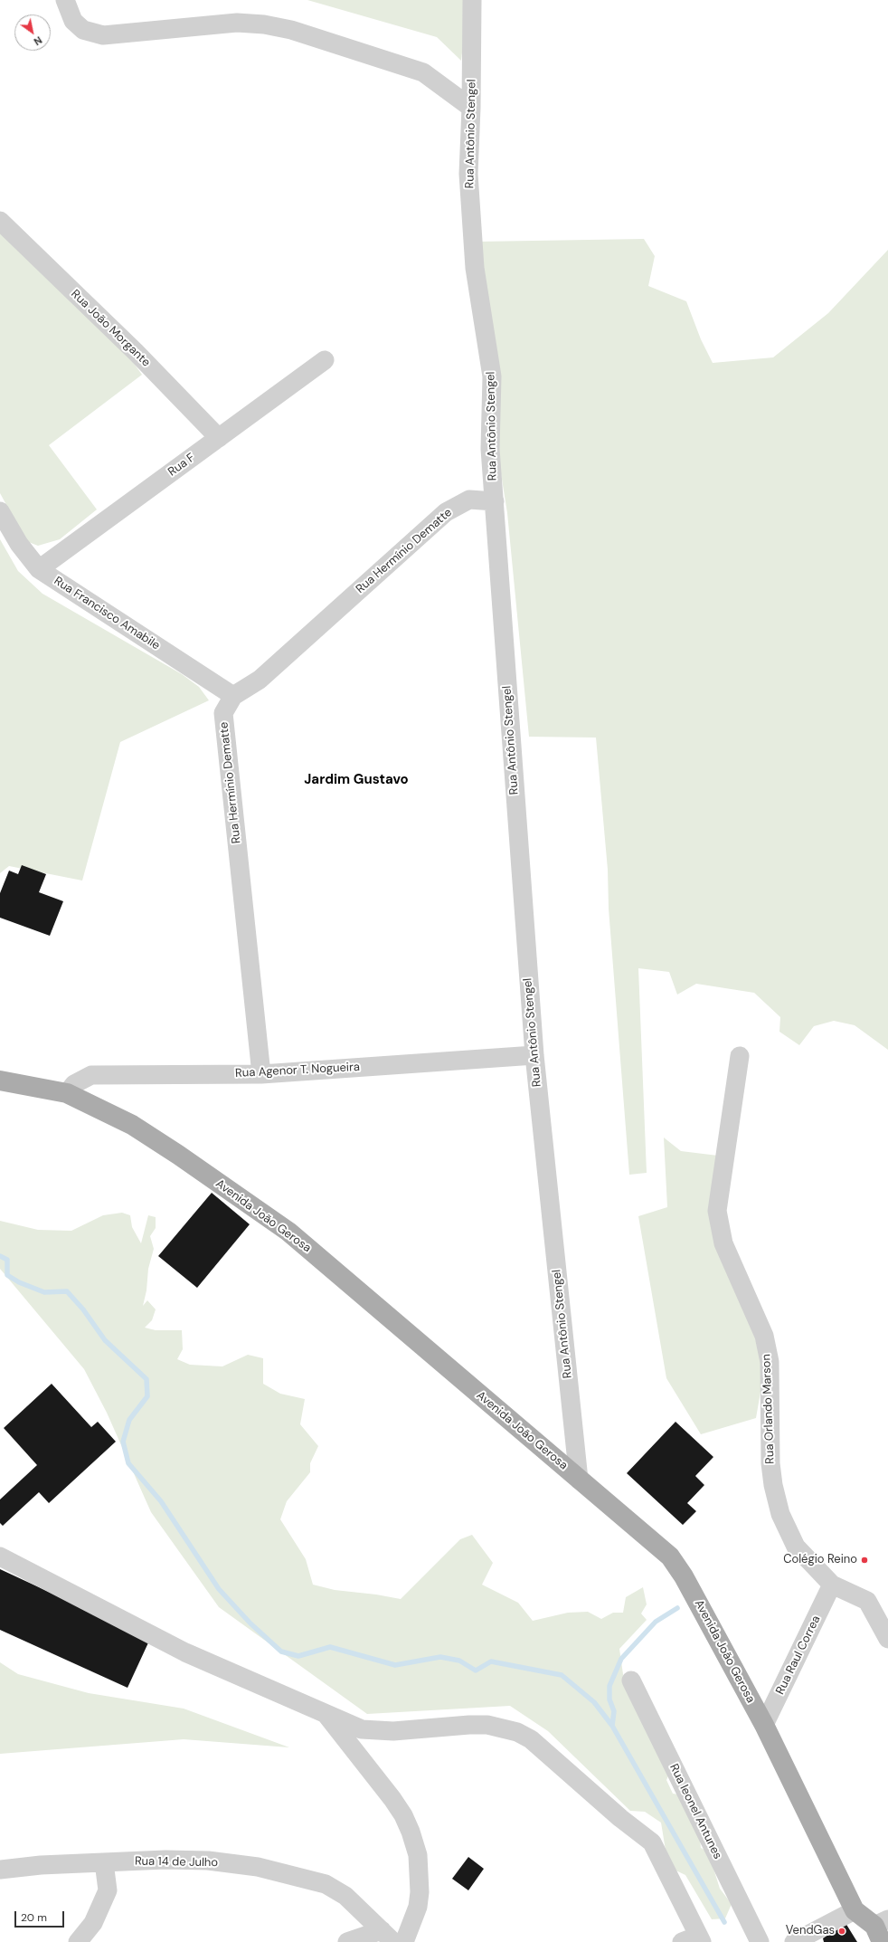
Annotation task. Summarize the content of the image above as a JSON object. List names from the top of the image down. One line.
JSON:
{"streets":{"main road":["Avenida João Gerosa"],"street":["Rua Antônio Stengel","Rua João Morgante","Rua F","Rua Hermínio Dematte","Rua Francisco Amabile","Rua Agenor T. Nogueira","Rua Orlando Marson","Rua Raul Correa","Rua leonel Antunes","Rua 14 de Julho"]},"crossings":[["Rua Antônio Stengel","Rua Hermínio Dematte"],["Rua Antônio Stengel","Rua Agenor T. Nogueira"],["Rua Antônio Stengel","Avenida João Gerosa"],["Rua João Morgante","Rua F"],["Rua F","Rua Francisco Amabile"],["Rua Hermínio Dematte","Rua Francisco Amabile"],["Rua Hermínio Dematte","Rua Agenor T. Nogueira"],["Rua Agenor T. Nogueira","Avenida João Gerosa"],["Avenida João Gerosa","Rua Raul Correa"],["Rua Orlando Marson","Rua Raul Correa"]],"districts":["Jardim Gustavo"],"places":["Colégio Reino","VendGas"],"scale_bar":"20 m","north":"bottom right"}
